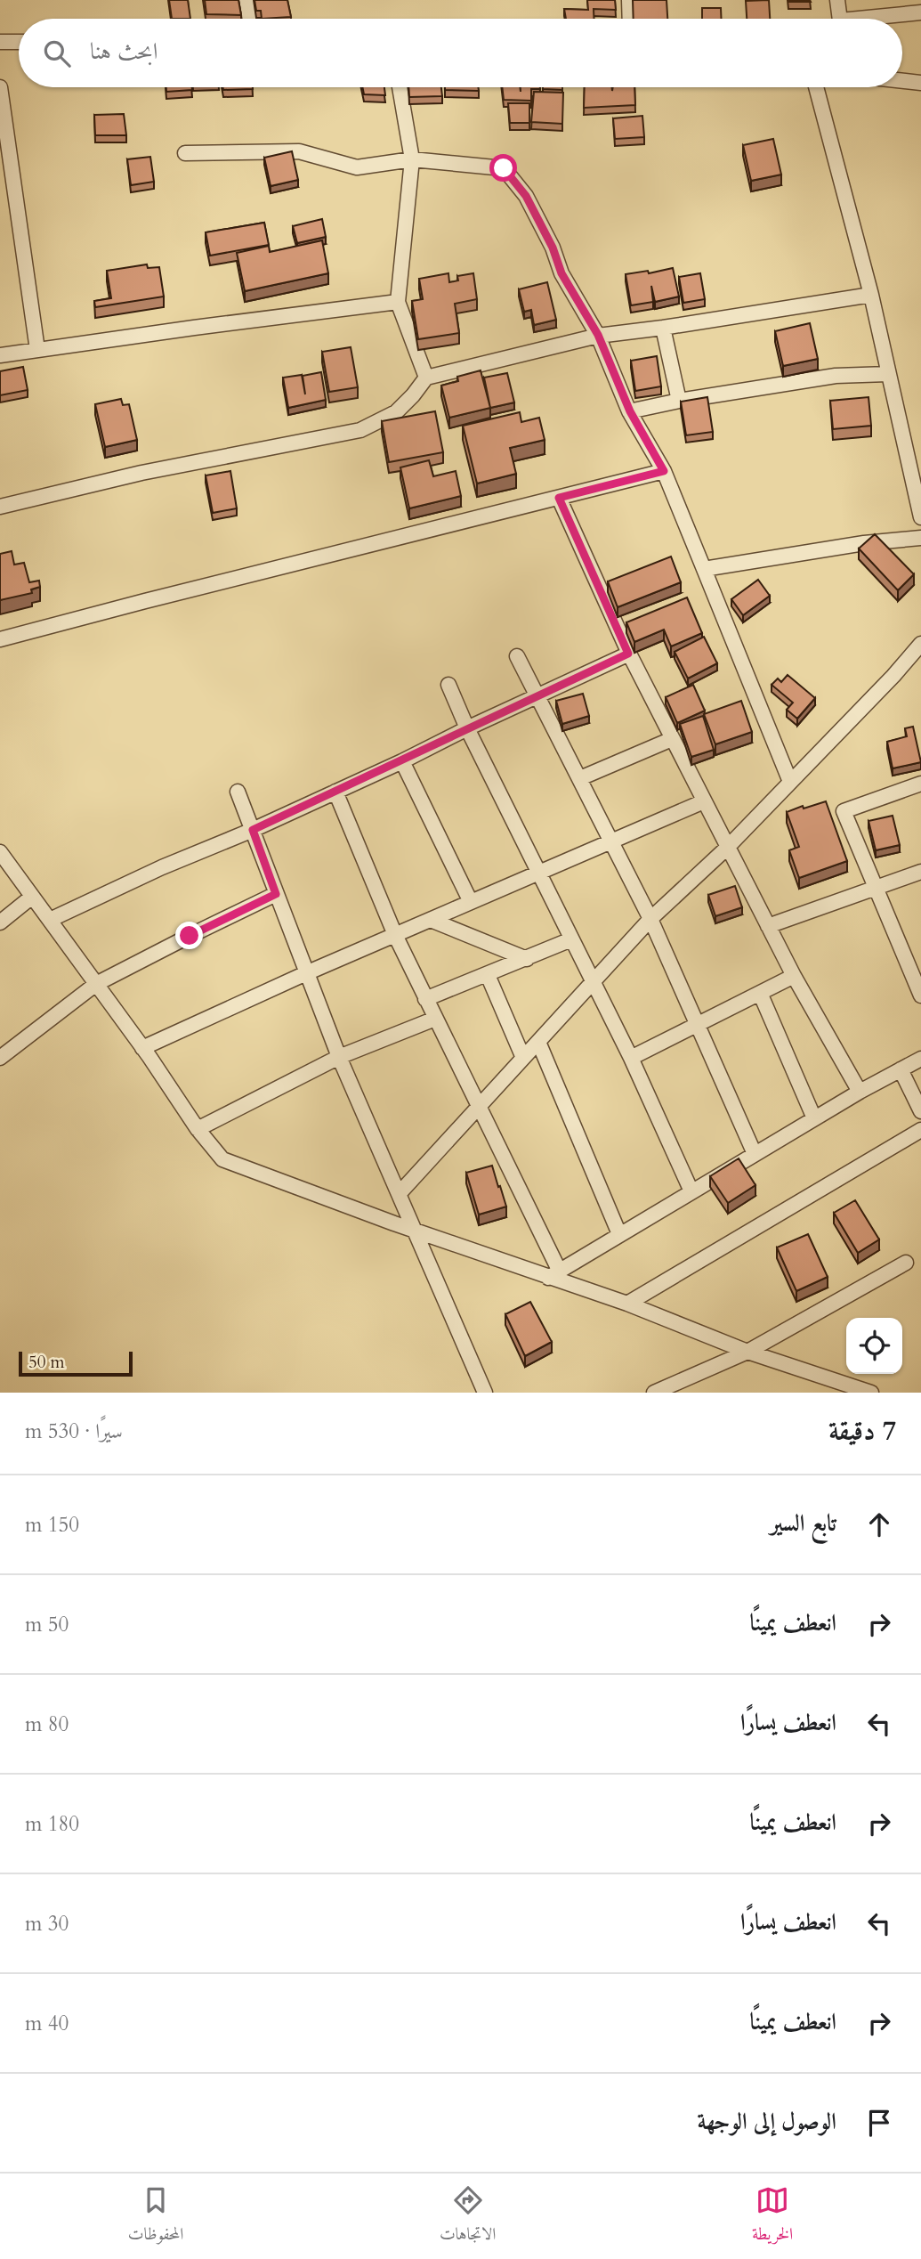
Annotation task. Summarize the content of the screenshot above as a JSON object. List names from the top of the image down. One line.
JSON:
{"scale_bar":"50 m","page":{"search":"ابحث هنا","scale":"50 m","heading":["7 دقيقة","سيرًا · 530 m"],"list":[["تابع السير","150 m"],["انعطف يمينًا","50 m"],["انعطف يسارًا","80 m"],["انعطف يمينًا","180 m"],["انعطف يسارًا","30 m"],["انعطف يمينًا","40 m"],"الوصول إلى الوجهة"],"nav":["الخريطة","الاتجاهات","المحفوظات"]}}
